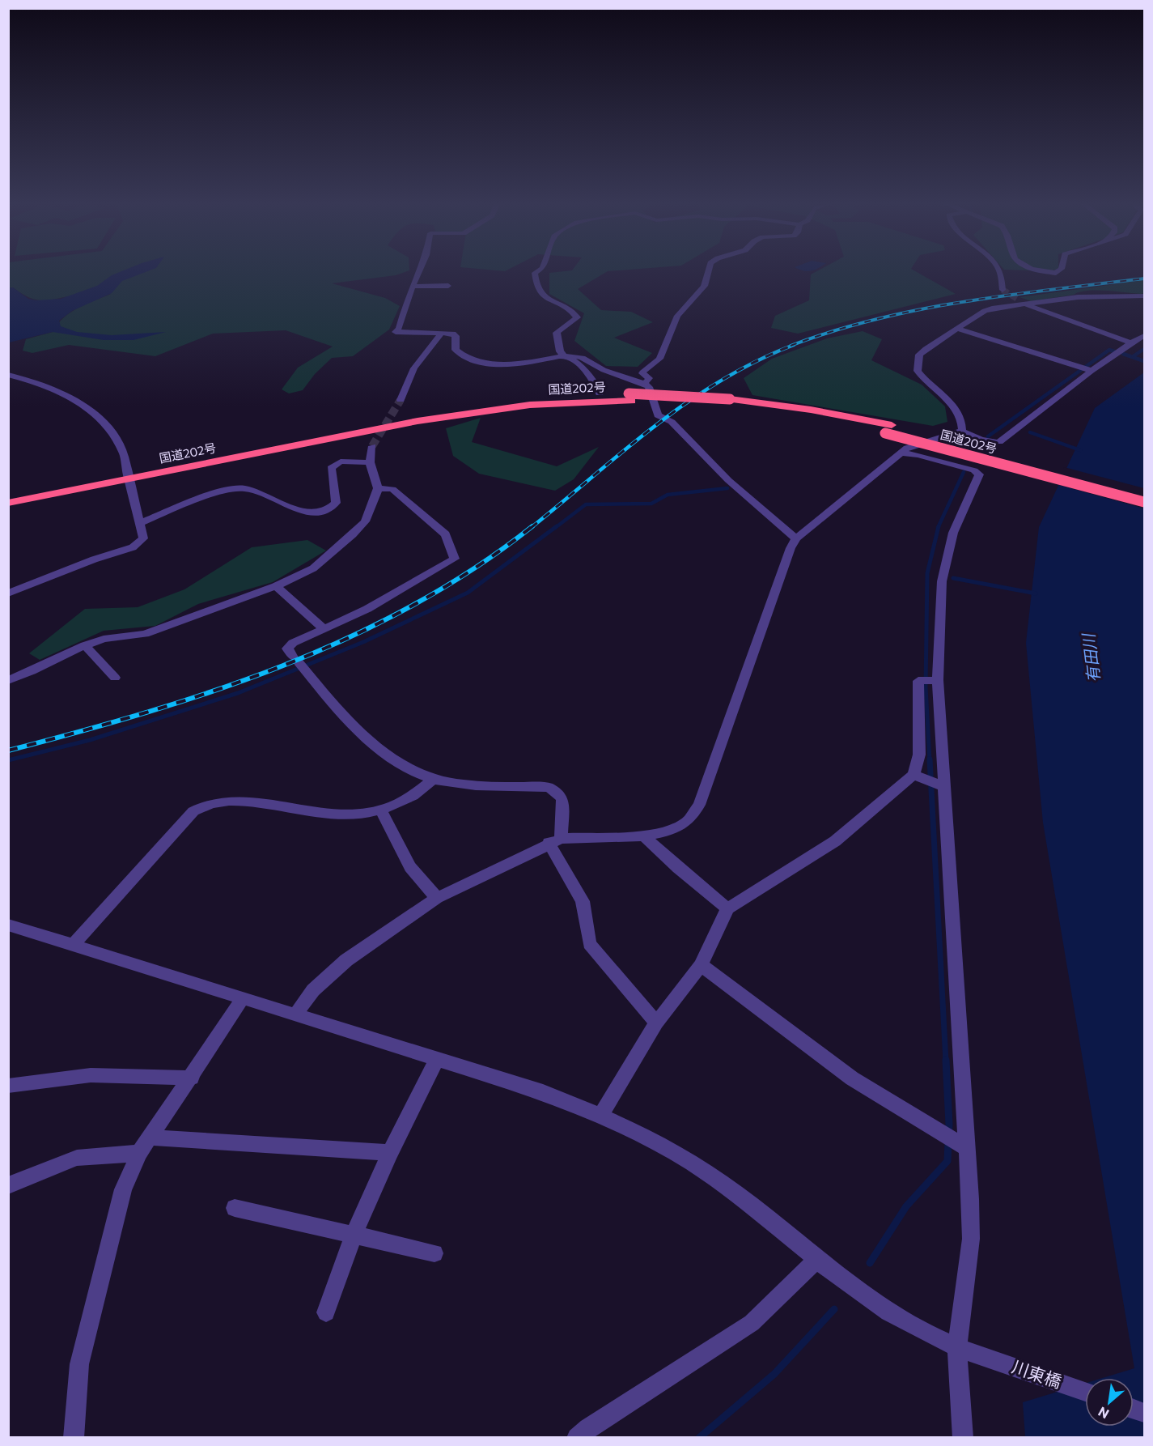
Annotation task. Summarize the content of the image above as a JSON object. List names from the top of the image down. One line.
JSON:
{"streets":{"highway":["国道202号"],"street":["川東橋"]},"water":["有田川"],"north":"bottom left"}
